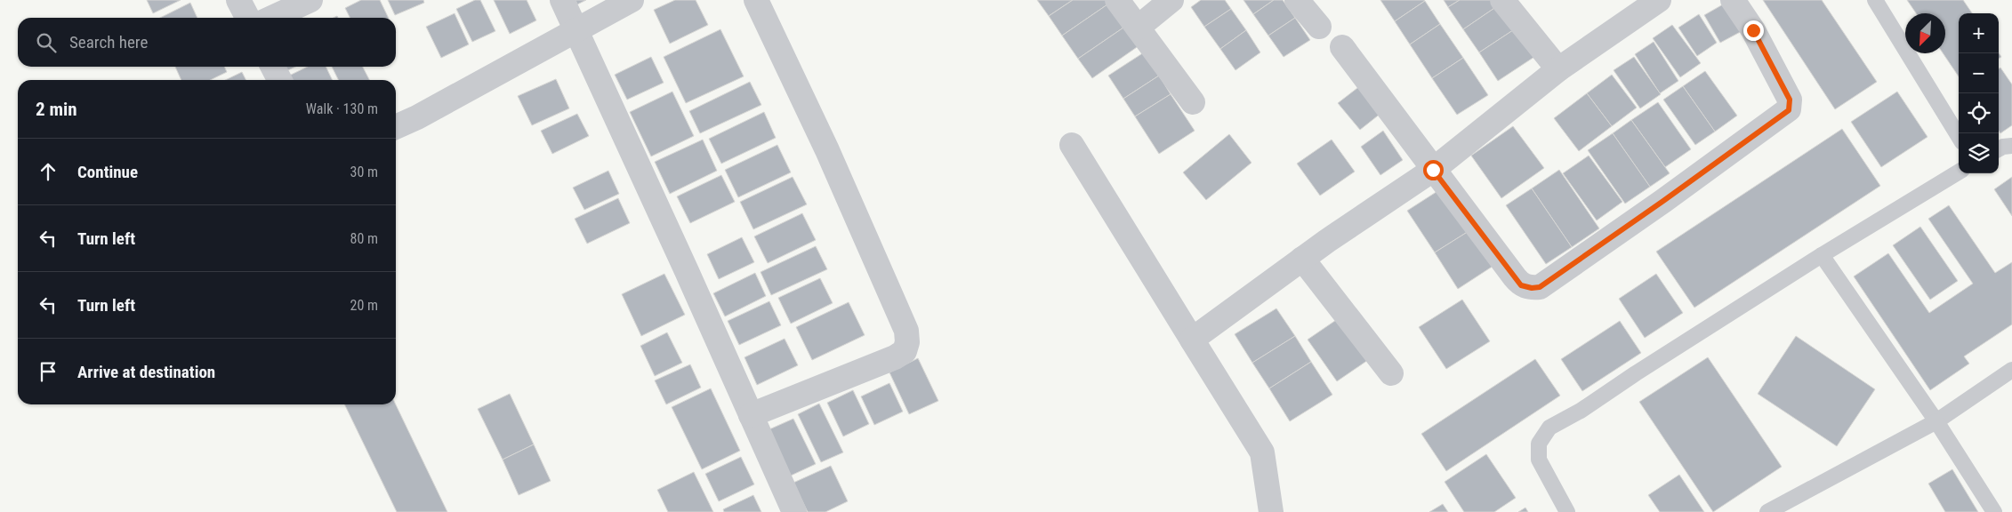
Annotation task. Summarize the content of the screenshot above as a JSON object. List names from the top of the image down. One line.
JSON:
{"north":"bottom left","page":{"map_buttons":["+","−"],"search":"Search here","heading":["2 min","Walk · 130 m"],"list":[["Continue","30 m"],["Turn left","80 m"],["Turn left","20 m"],"Arrive at destination"]}}
